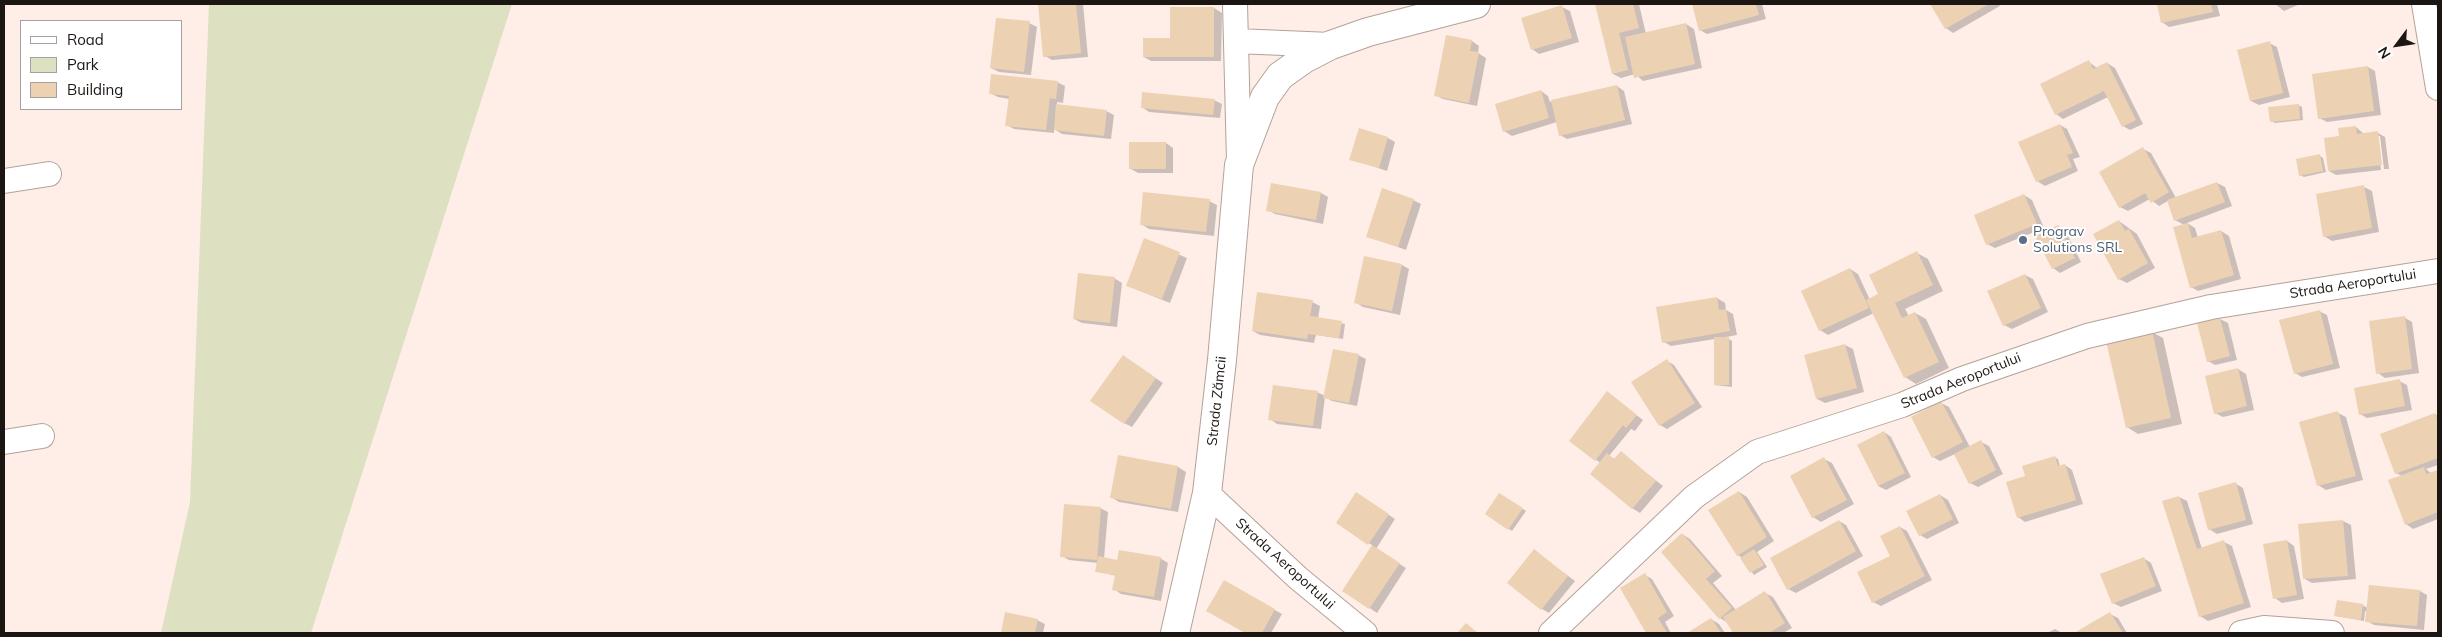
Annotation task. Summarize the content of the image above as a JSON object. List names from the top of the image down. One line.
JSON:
{"streets":{"main road":["Strada Zămcii"],"street":["Strada Aeroportului"]},"crossings":[["Strada Aeroportului","Strada Zămcii"]],"places":["Prograv Solutions SRL"],"legend":["Road","Park","Building"],"north":"bottom left"}
